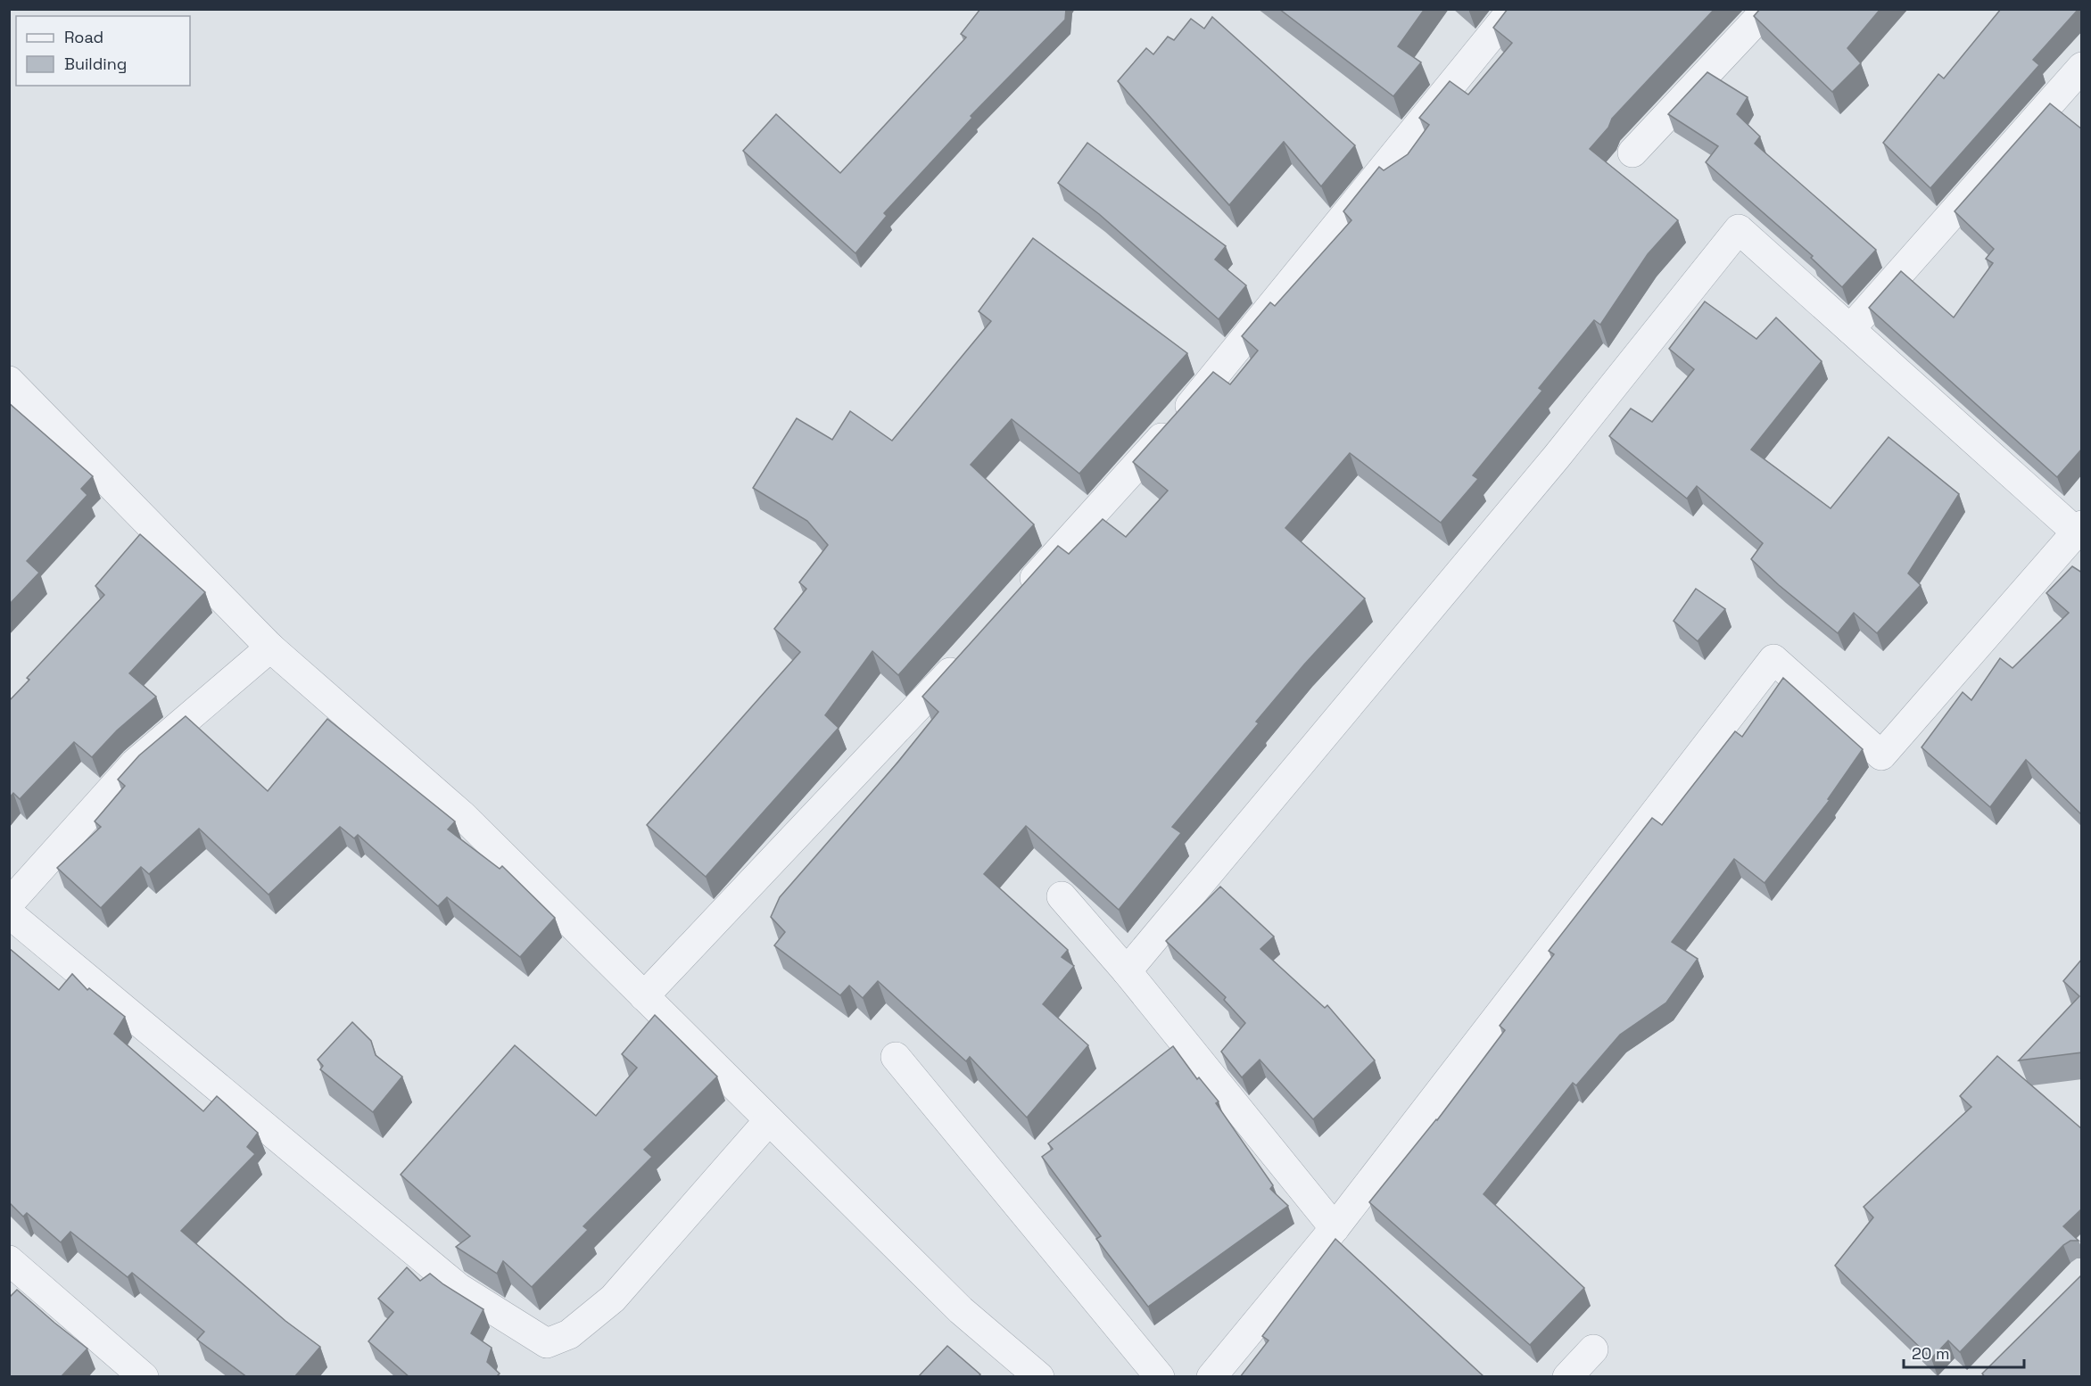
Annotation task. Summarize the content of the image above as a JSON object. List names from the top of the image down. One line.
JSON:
{"legend":["Road","Building"],"scale_bar":"20 m"}
